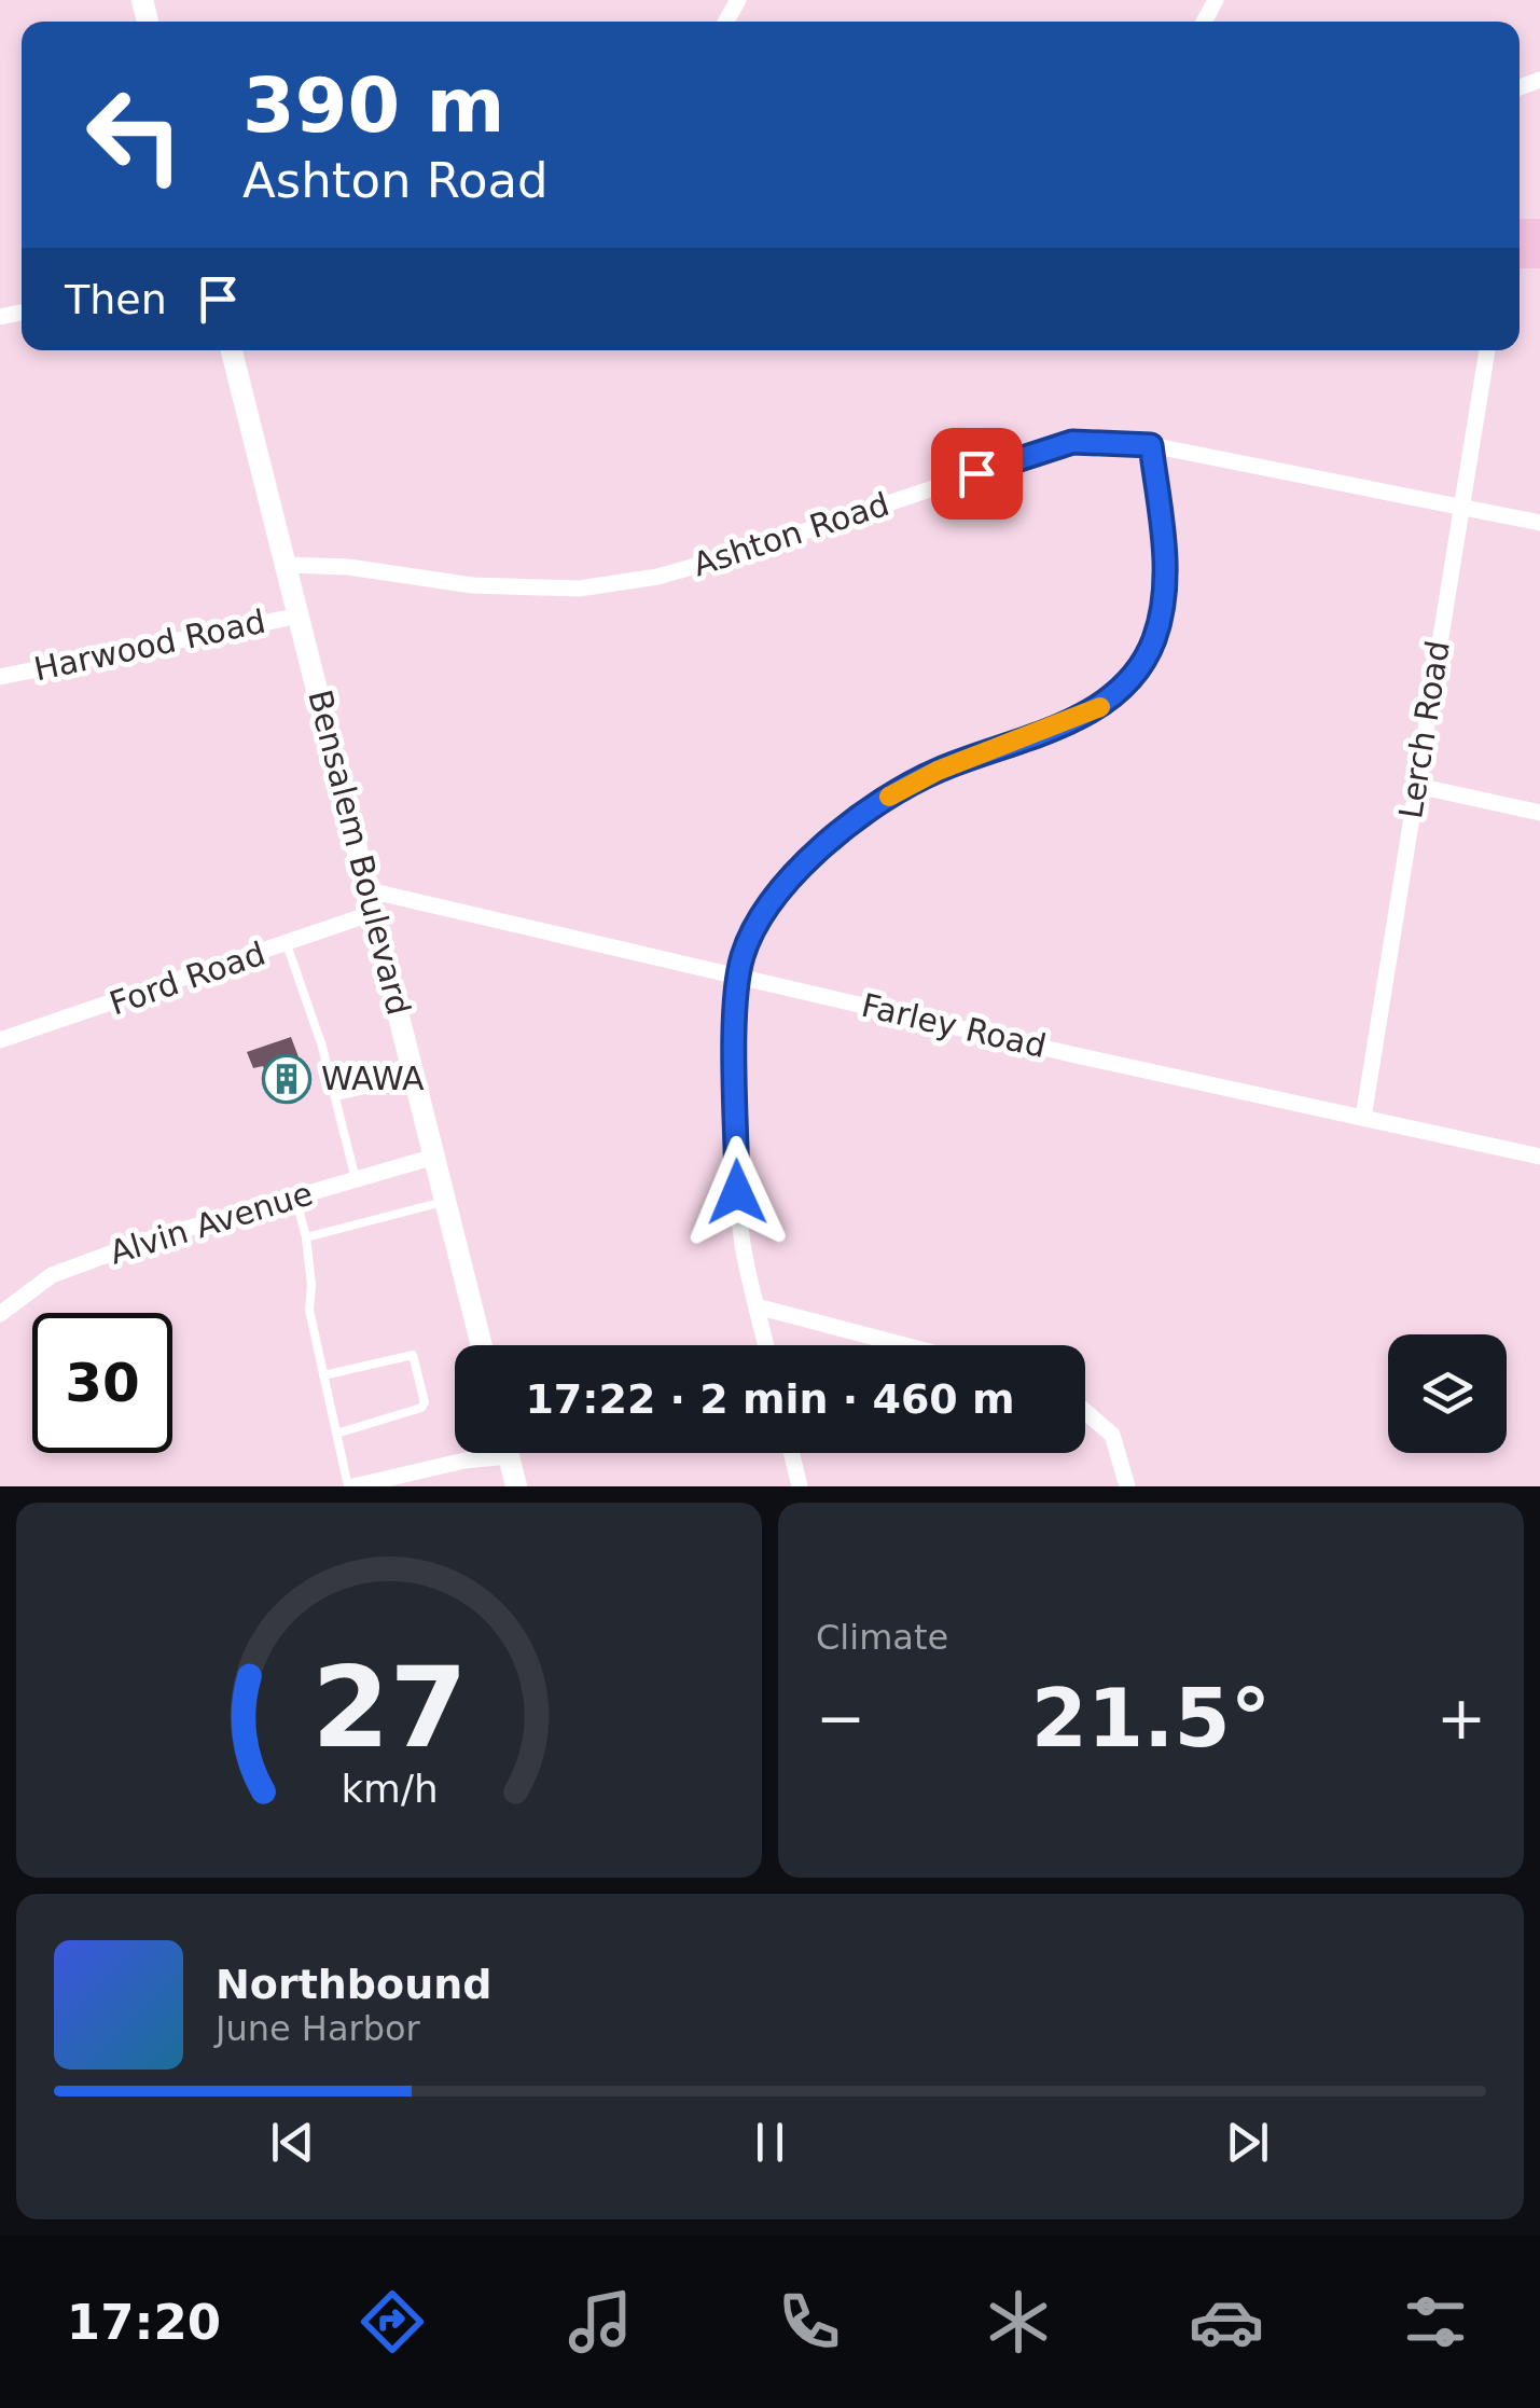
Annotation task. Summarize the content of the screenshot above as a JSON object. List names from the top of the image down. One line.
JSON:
{"streets":{"main road":["Bensalem Boulevard"],"street":["Ashton Road","Harwood Road","Lerch Road","Ford Road","Farley Road","Alvin Avenue"]},"crossings":[["Ashton Road","Lerch Road"],["Ashton Road","Bensalem Boulevard"],["Harwood Road","Bensalem Boulevard"],["Lerch Road","Farley Road"],["Bensalem Boulevard","Ford Road"],["Bensalem Boulevard","Farley Road"],["Bensalem Boulevard","Alvin Avenue"],["Ford Road","Farley Road"]],"places":{"building":["WAWA"]},"page":{"turn":["390 m","Ashton Road"],"then":"Then","limit":"30","trip":"17:22 · 2 min · 460 m","tile":"Climate","heat":["−","21.5°","+"],"song":["Northbound","June Harbor"],"tabs":"17:20","gauge":["27","km/h"]}}
